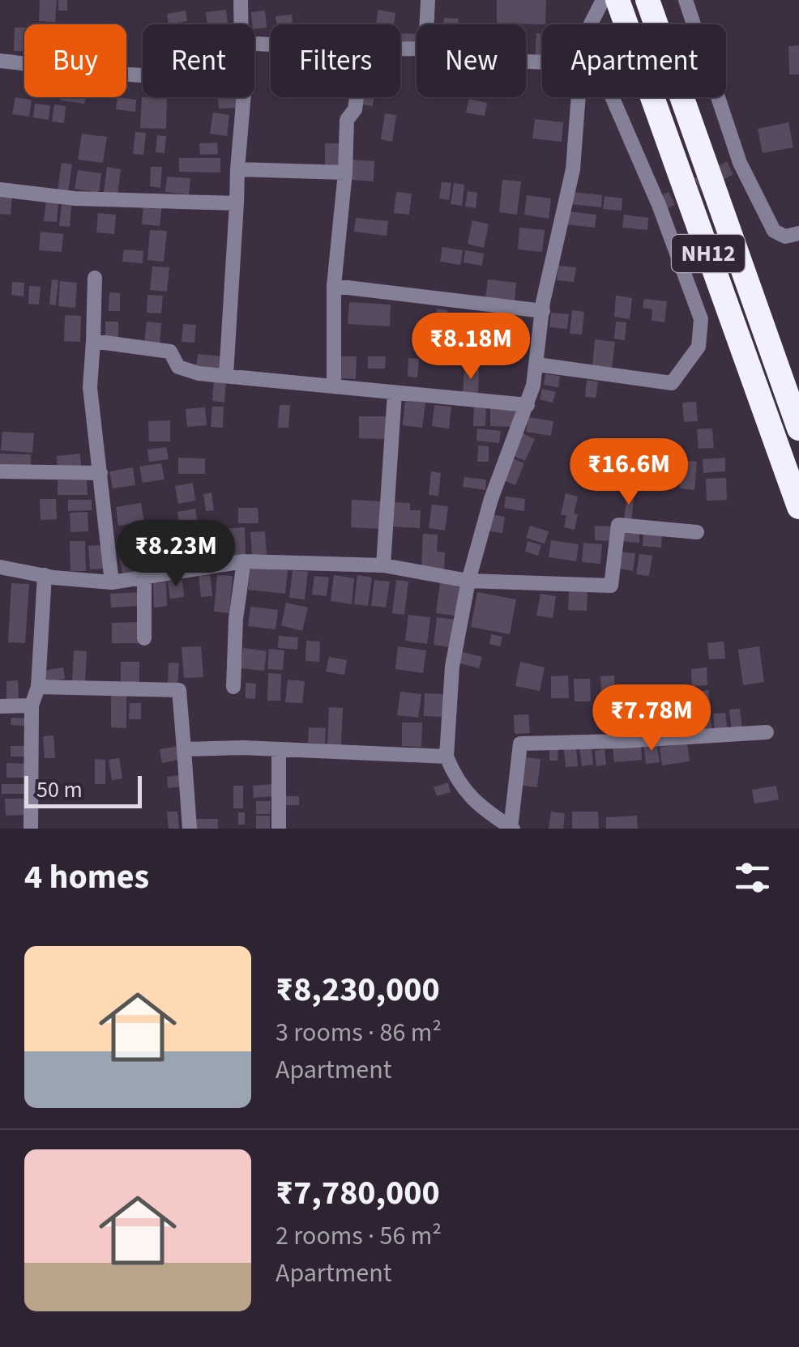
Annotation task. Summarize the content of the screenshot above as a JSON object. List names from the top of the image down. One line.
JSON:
{"streets":{"highway":["NH12"]},"scale_bar":"50 m","page":{"chip":["Buy","Rent","Filters","New","Apartment"],"price":["₹8.18M","₹16.6M","₹8.23M","₹7.78M"],"scale":"50 m","heading":"4 homes","list":[{"name":"₹8,230,000","note":"3 rooms · 86 m² · Apartment"},{"name":"₹7,780,000","note":"2 rooms · 56 m² · Apartment"}]}}
